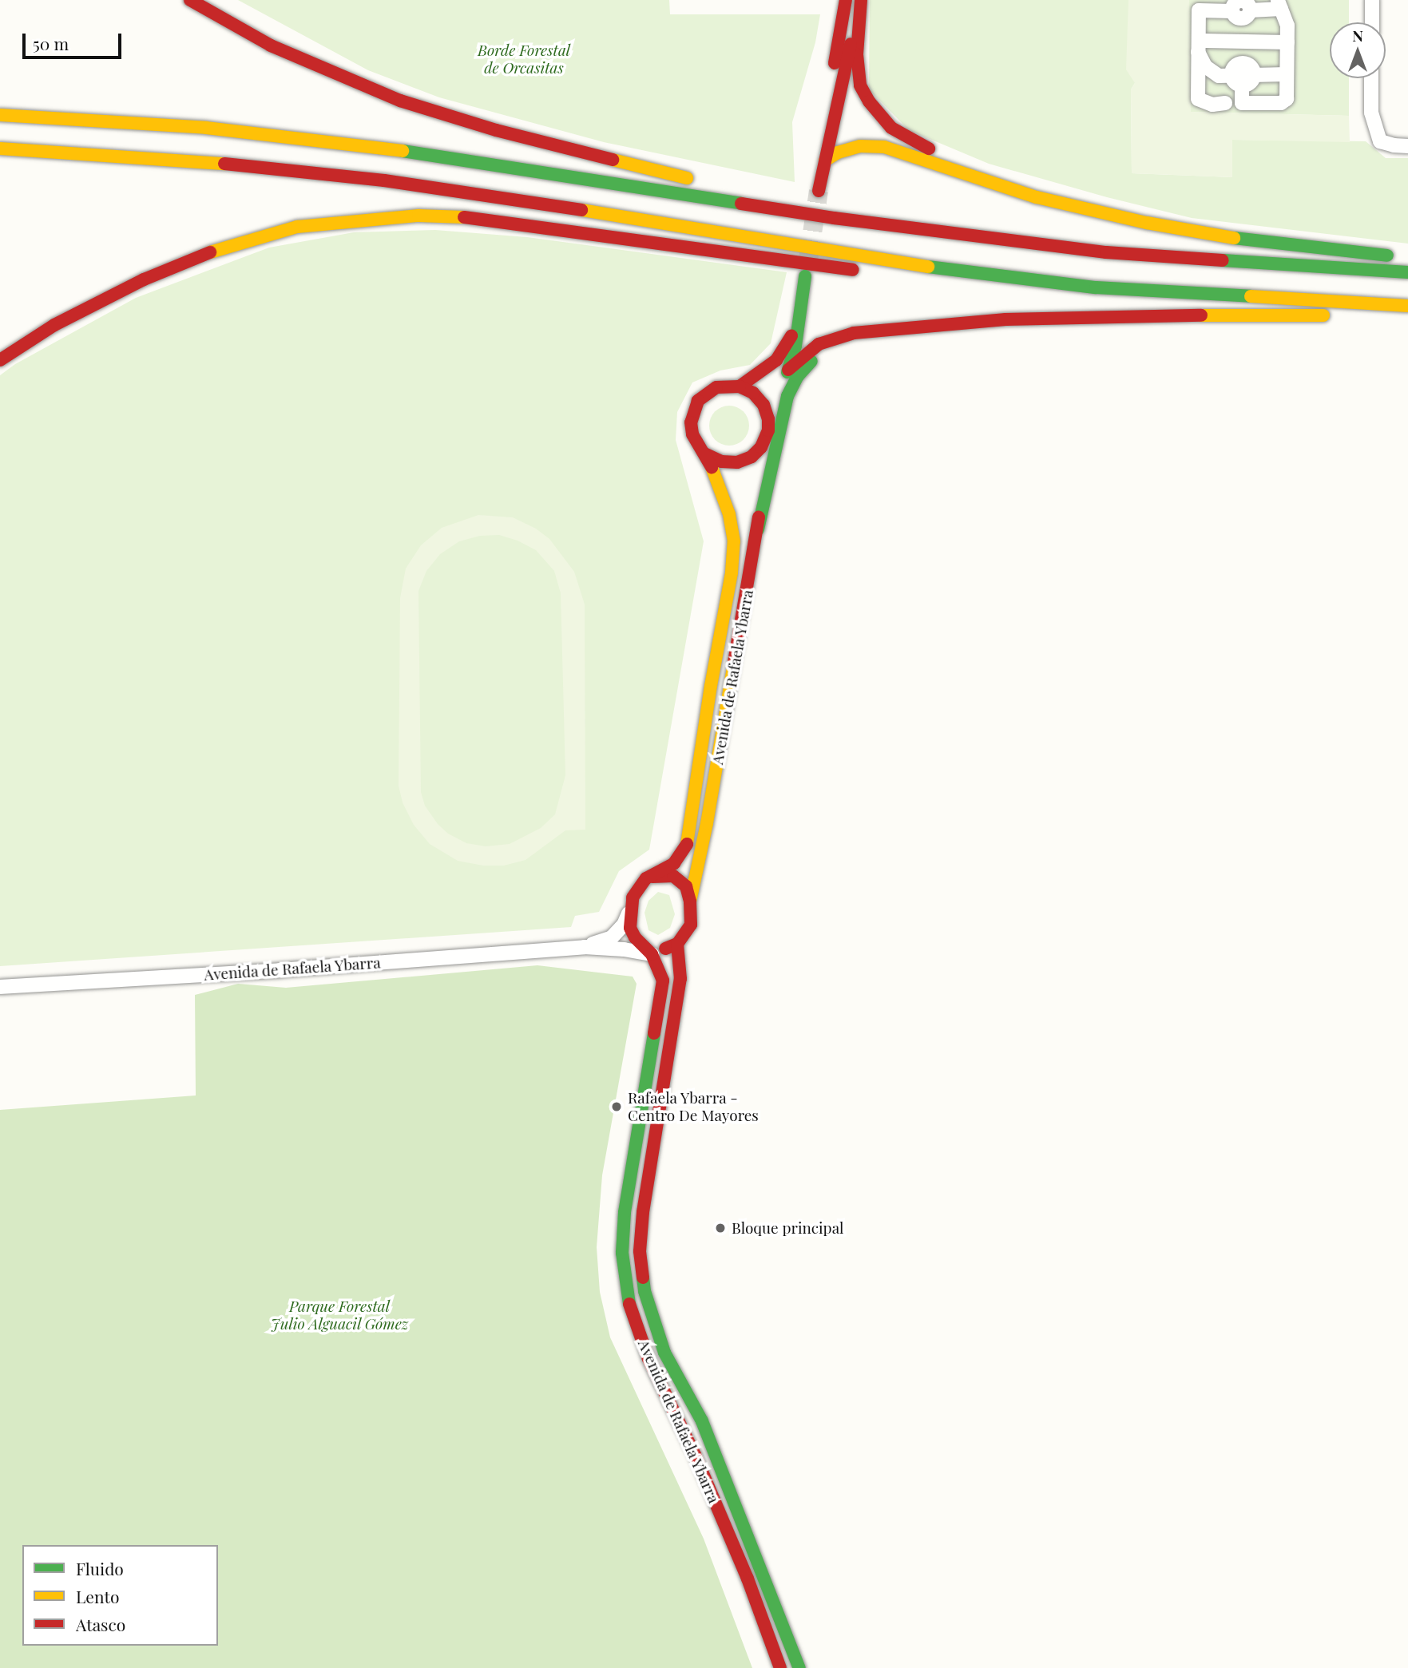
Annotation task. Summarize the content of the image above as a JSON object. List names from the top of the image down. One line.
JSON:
{"streets":{"main road":["Avenida de Rafaela Ybarra"]},"parks":["Borde Forestal de Orcasitas","Parque Forestal Julio Alguacil Gómez"],"places":["Rafaela Ybarra - Centro De Mayores","Bloque principal"],"legend":["Fluido","Lento","Atasco"],"scale_bar":"50 m","north":"top"}
